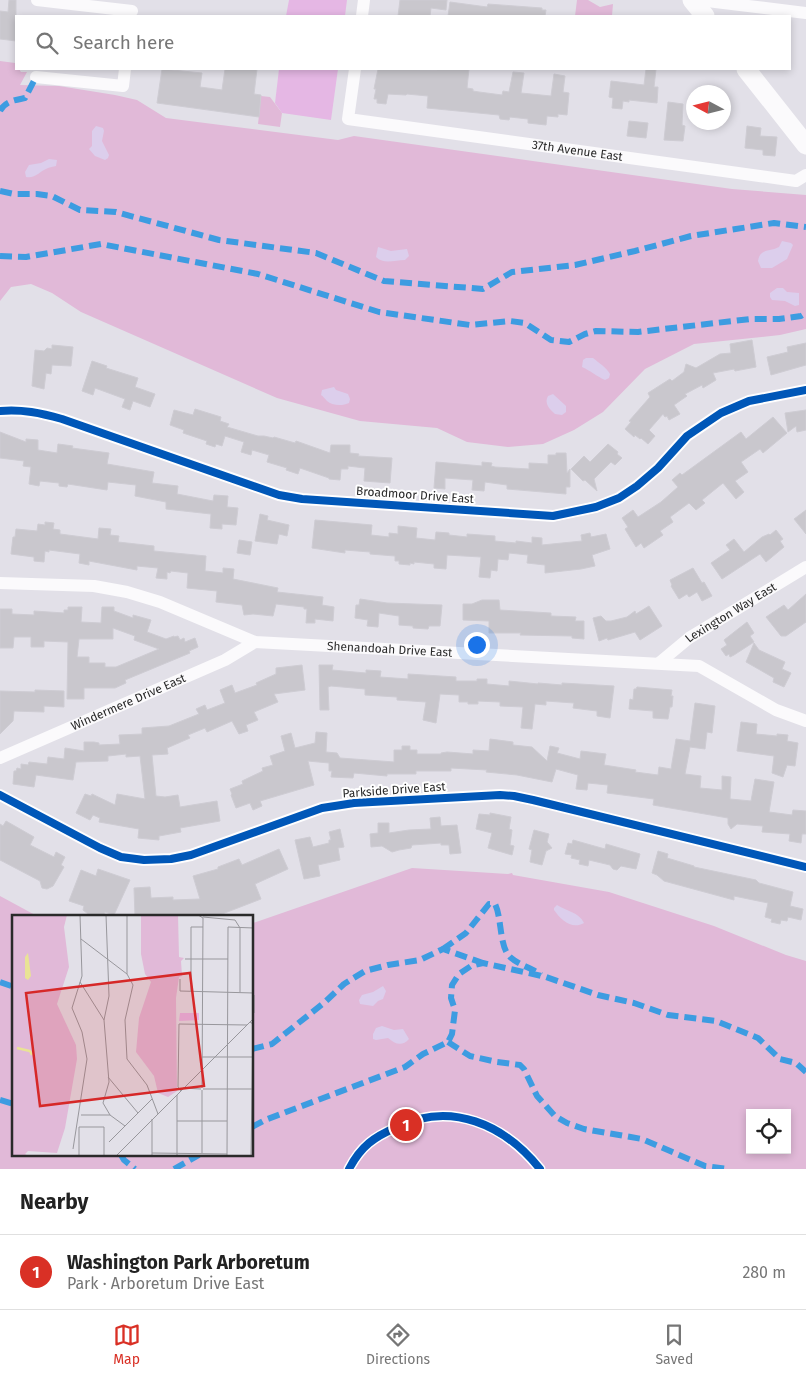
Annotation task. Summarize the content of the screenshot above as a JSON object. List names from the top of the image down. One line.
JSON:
{"streets":{"street":["37th Avenue East","Broadmoor Drive East","Lexington Way East","Shenandoah Drive East","Windermere Drive East","Parkside Drive East"]},"crossings":[["Lexington Way East","Shenandoah Drive East"],["Shenandoah Drive East","Windermere Drive East"]],"north":"left","page":{"search":"Search here","pins":"1","heading":"Nearby","list":[{"mark":"1","name":"Washington Park Arboretum","note":"Park · Arboretum Drive East","value":"280 m"}],"nav":["Map","Directions","Saved"]}}
